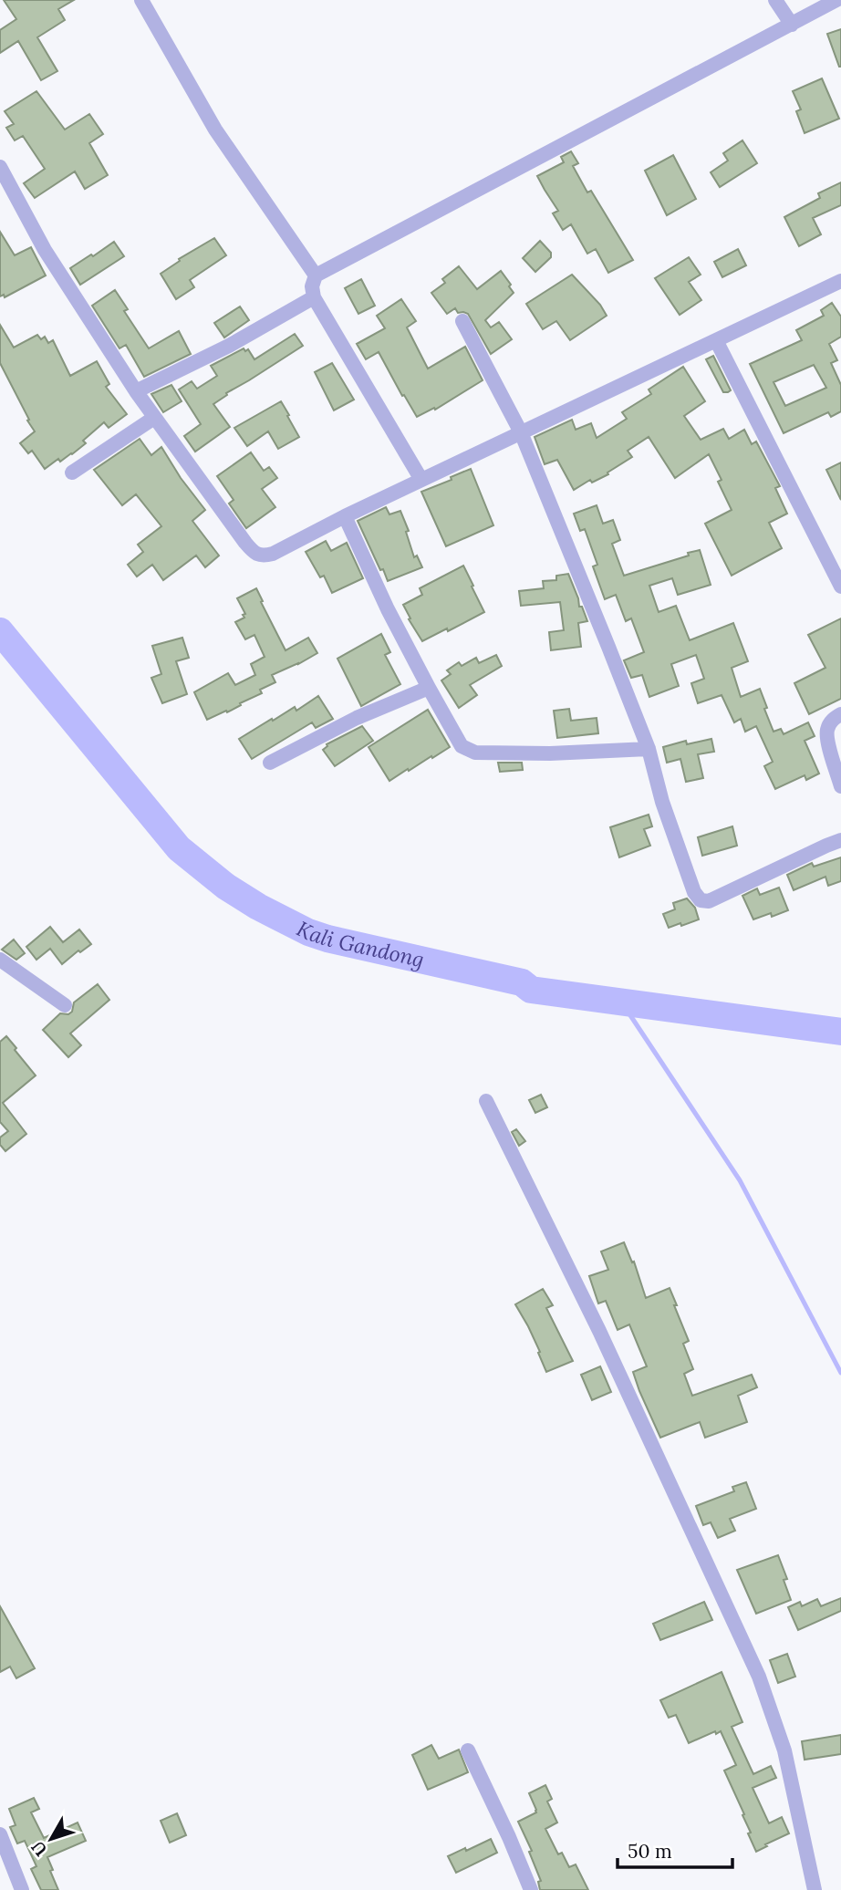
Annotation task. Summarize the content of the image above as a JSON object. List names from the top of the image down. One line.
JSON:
{"water":["Kali Gandong"],"scale_bar":"50 m","north":"bottom left"}
